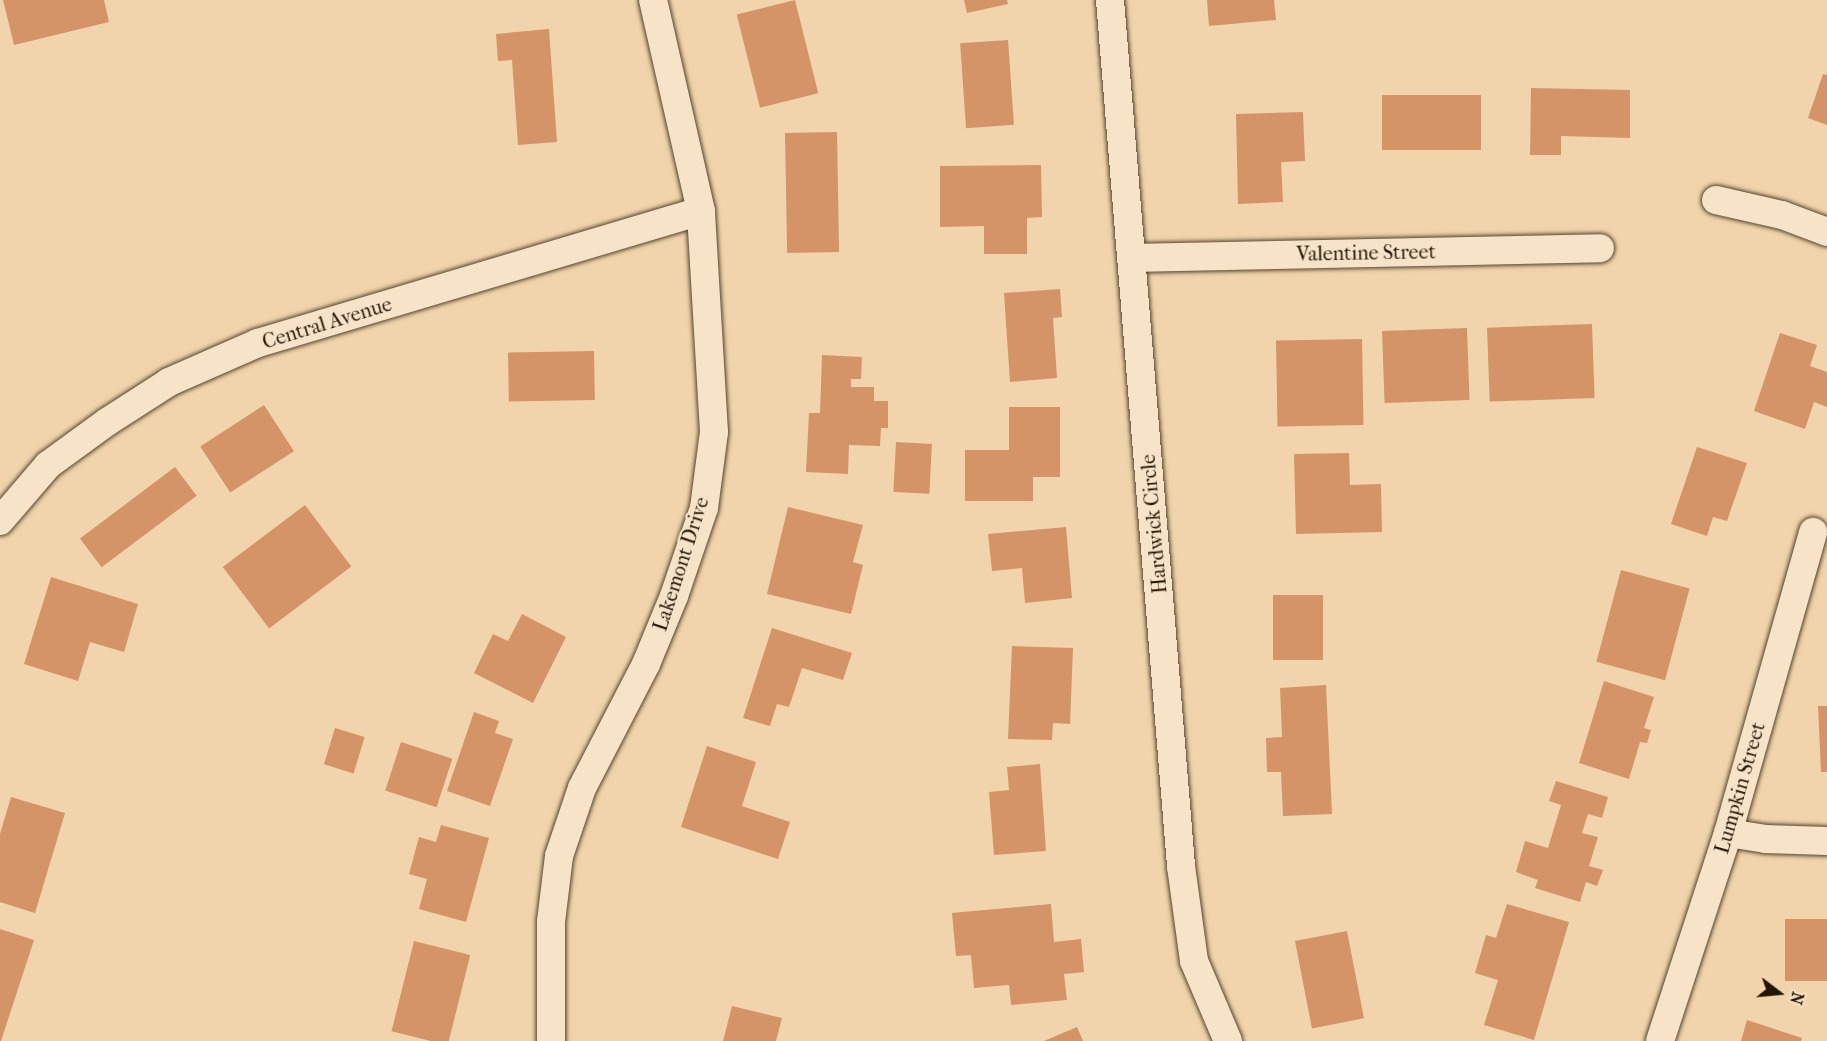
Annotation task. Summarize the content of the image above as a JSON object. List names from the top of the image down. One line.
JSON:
{"streets":{"street":["Valentine Street","Central Avenue","Hardwick Circle","Lakemont Drive","Lumpkin Street"]},"crossings":[["Valentine Street","Hardwick Circle"],["Central Avenue","Lakemont Drive"]],"north":"right"}
